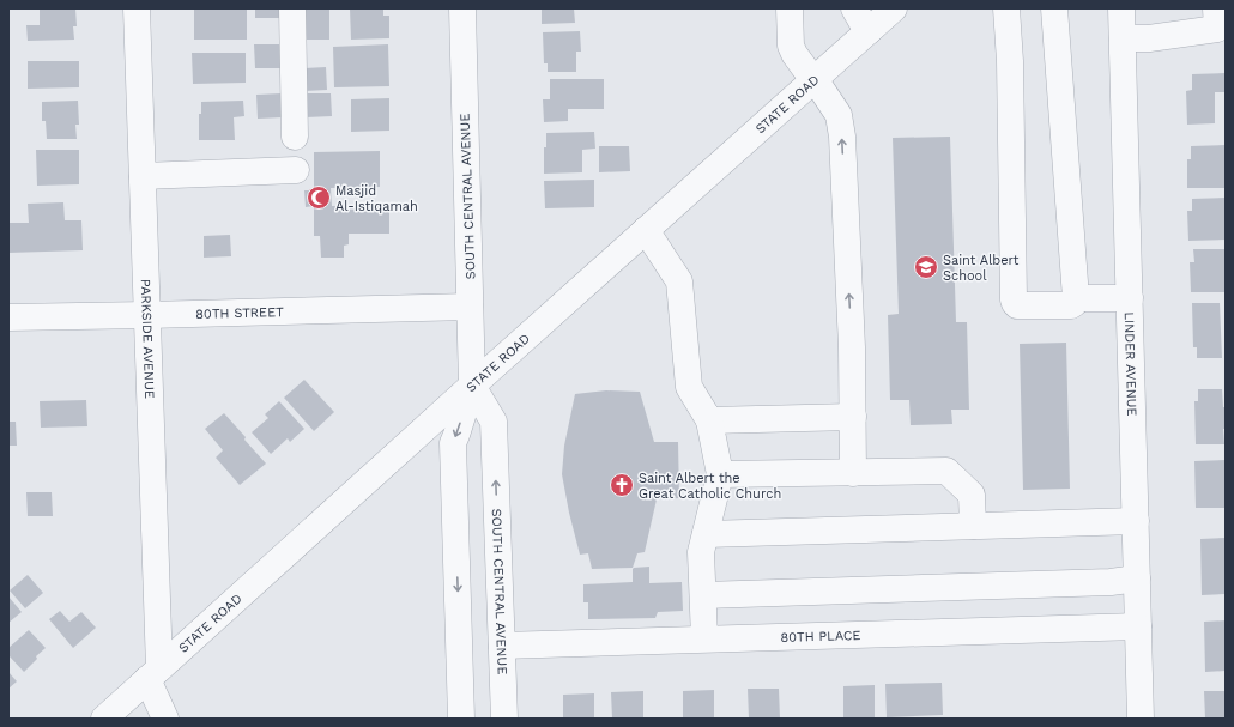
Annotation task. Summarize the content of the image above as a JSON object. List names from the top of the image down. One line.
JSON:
{"streets":{"street":["STATE ROAD","SOUTH CENTRAL AVENUE","80TH STREET","PARKSIDE AVENUE","LINDER AVENUE","80TH PLACE"]},"crossings":[["STATE ROAD","SOUTH CENTRAL AVENUE"],["STATE ROAD","PARKSIDE AVENUE"],["SOUTH CENTRAL AVENUE","80TH STREET"],["SOUTH CENTRAL AVENUE","80TH PLACE"],["80TH STREET","PARKSIDE AVENUE"],["LINDER AVENUE","80TH PLACE"]],"places":{"mosque":["Masjid Al-Istiqamah"],"school or university":["Saint Albert School"],"church":["Saint Albert the Great Catholic Church"]}}
